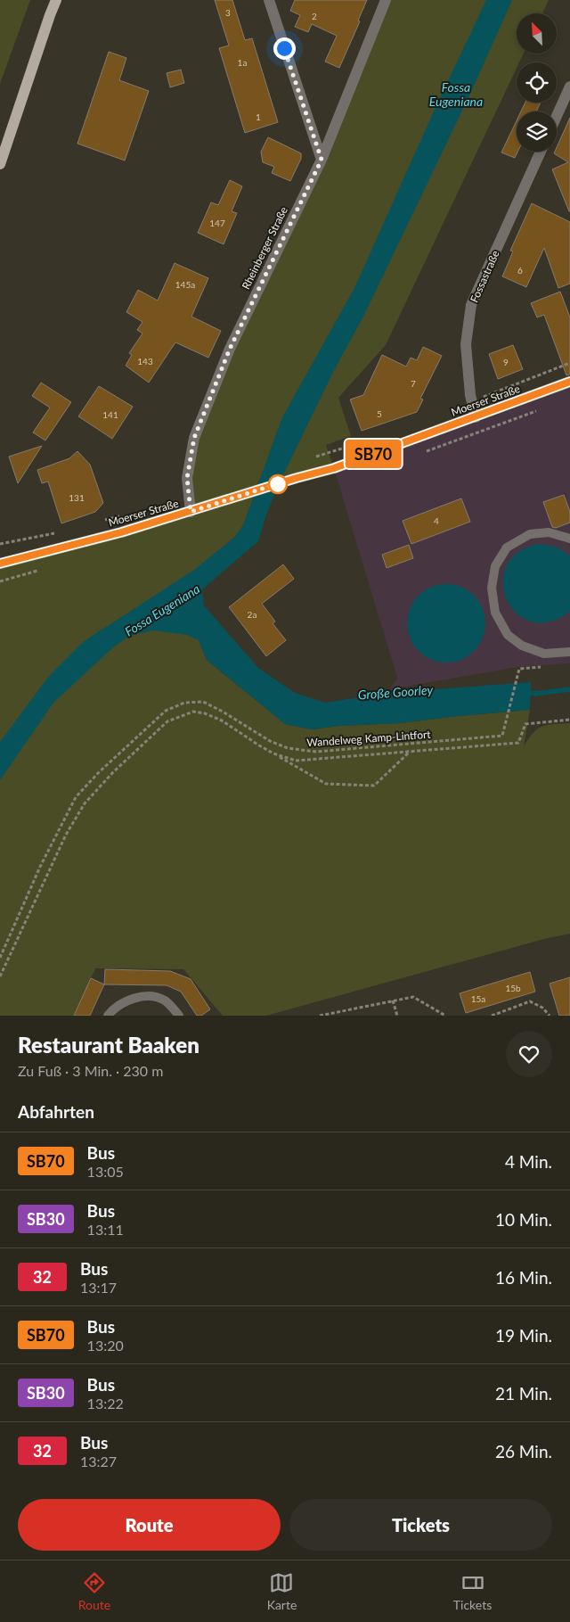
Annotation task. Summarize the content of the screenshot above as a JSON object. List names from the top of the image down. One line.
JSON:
{"streets":{"main road":["Moerser Straße"],"street":["Rheinberger Straße","Fossastraße"],"path":["Wandelweg Kamp-Lintfort"]},"crossings":[["Rheinberger Straße","Moerser Straße"],["Fossastraße","Moerser Straße"]],"water":["Fossa Eugeniana","Große Goorley"],"lines":["bus line SB70"],"house_numbers":["3","2","1a","1","147","6","145a","143","9","7","5","141","131","4","2a","15b","15a"],"north":"top left","page":{"on_map":"SB70","heading":[["Restaurant Baaken","Zu Fuß · 3 Min. · 230 m"],"Abfahrten"],"list":[{"mark":"SB70","name":"Bus","note":"13:05","value":"4 Min."},{"mark":"SB30","name":"Bus","note":"13:11","value":"10 Min."},{"mark":"32","name":"Bus","note":"13:17","value":"16 Min."},{"mark":"SB70","name":"Bus","note":"13:20","value":"19 Min."},{"mark":"SB30","name":"Bus","note":"13:22","value":"21 Min."},{"mark":"32","name":"Bus","note":"13:27","value":"26 Min."}],"buttons":["Route","Tickets"],"tabs":["Route","Karte","Tickets"]}}
